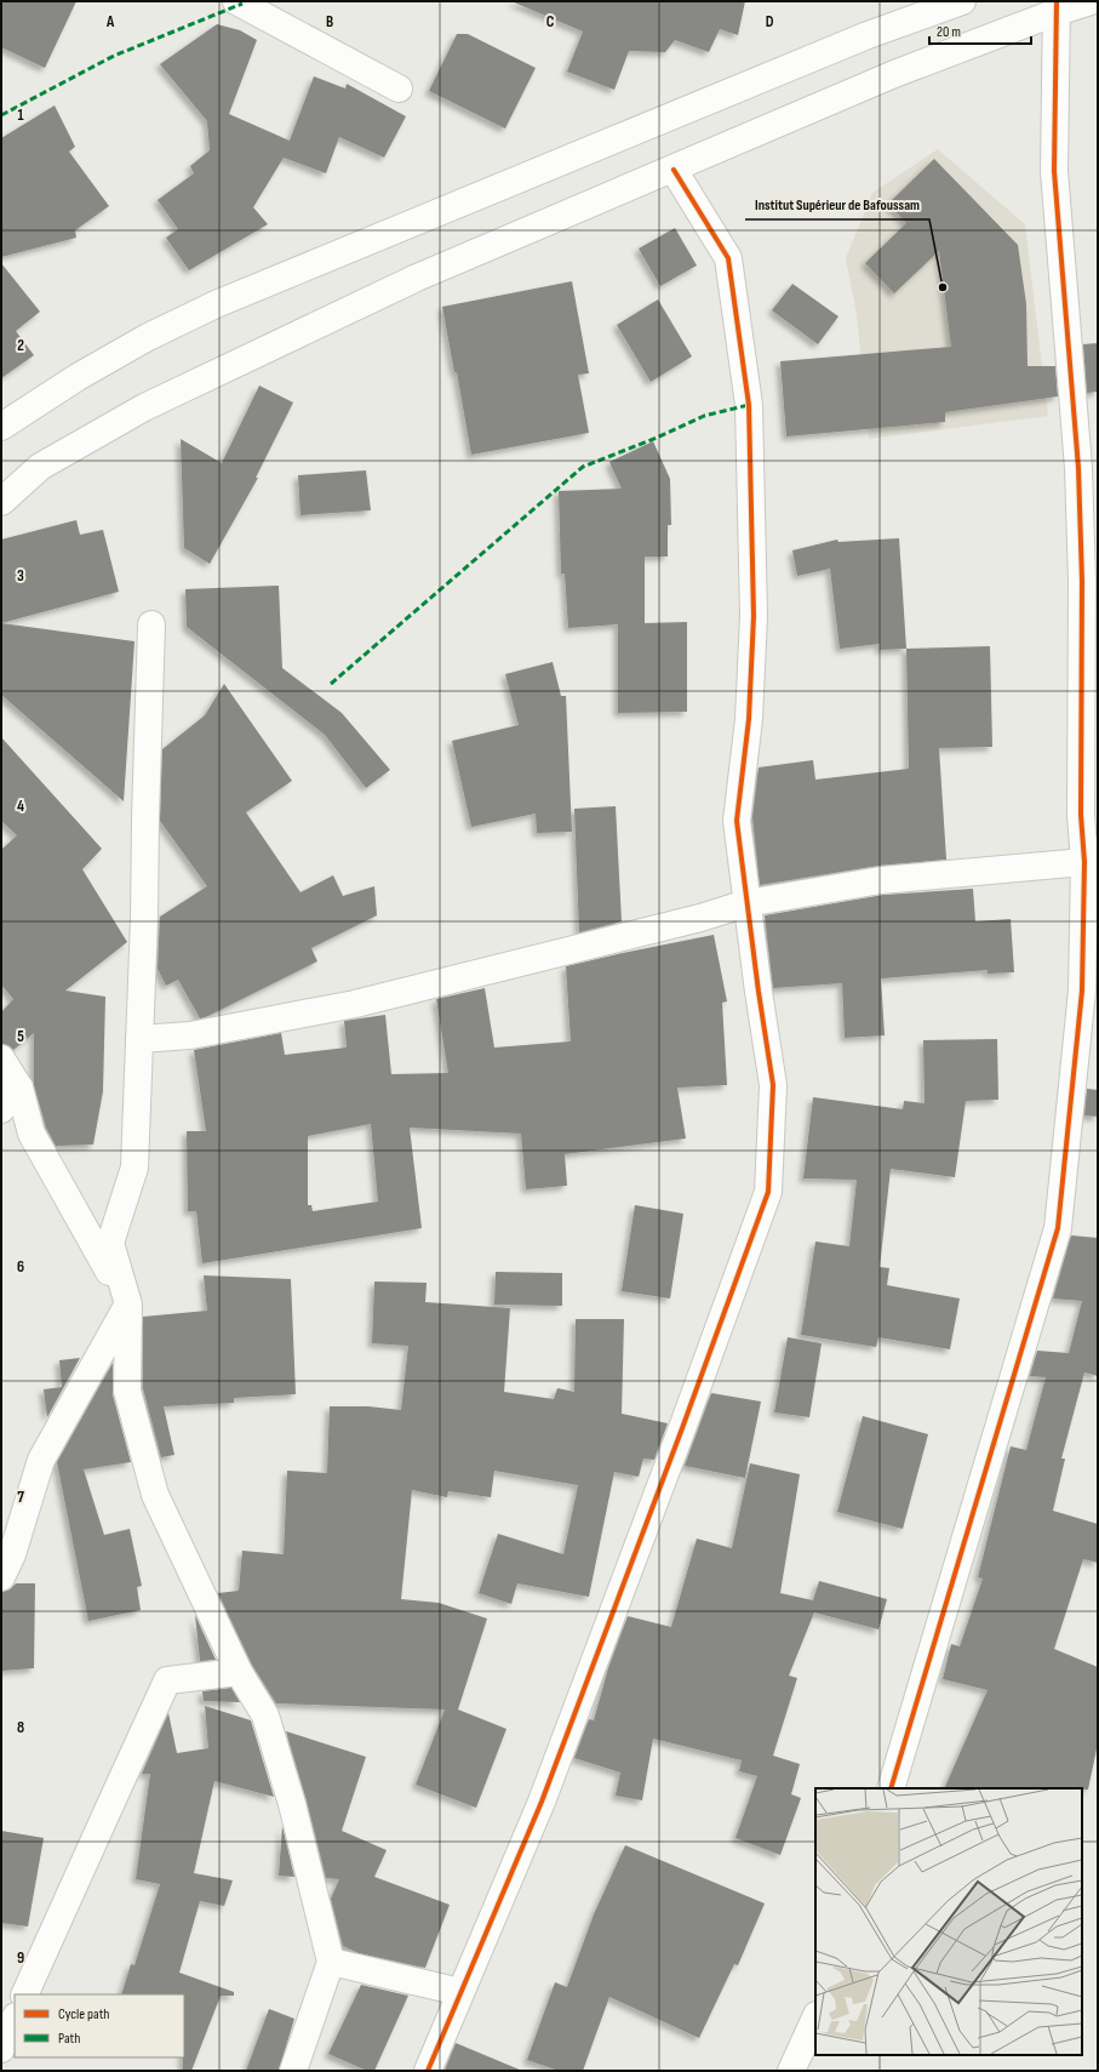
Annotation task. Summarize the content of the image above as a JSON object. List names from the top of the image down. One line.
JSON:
{"places":["Institut Supérieur de Bafoussam"],"legend":["Cycle path","Path"],"scale_bar":"20 m","grid":{"columns":["A","B","C","D"],"rows":["1","2","3","4","5","6","7","8","9"]}}
